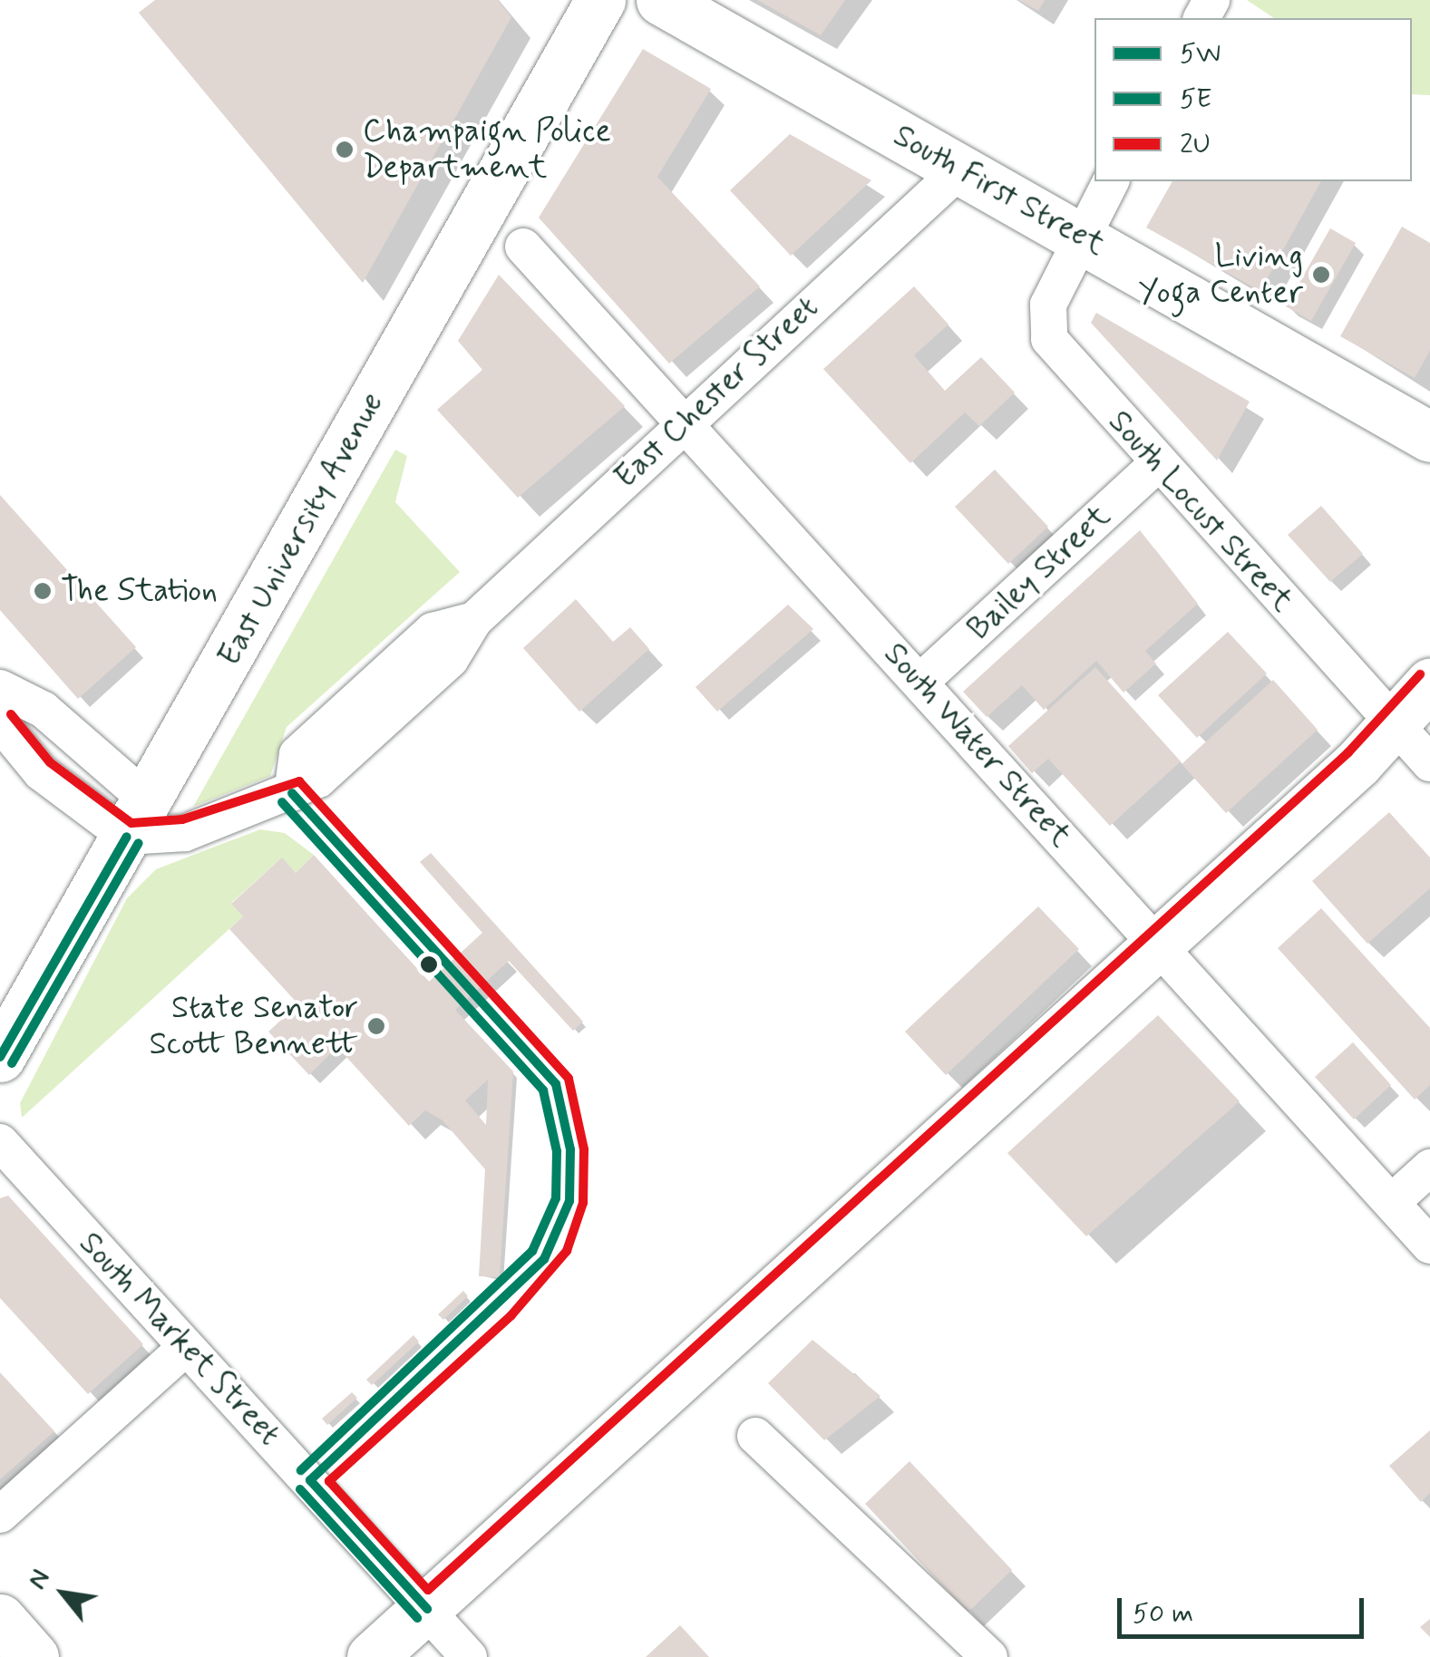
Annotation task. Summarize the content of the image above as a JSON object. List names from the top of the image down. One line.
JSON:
{"streets":{"street":["South First Street","East Chester Street","South Locust Street","East University Avenue","Bailey Street","South Water Street","South Market Street"]},"crossings":[["South First Street","East Chester Street"],["South First Street","South Locust Street"],["East Chester Street","East University Avenue"],["East Chester Street","South Water Street"],["South Locust Street","Bailey Street"],["Bailey Street","South Water Street"]],"places":["Champaign Police Department","Living Yoga Center","The Station","State Senator Scott Bennett"],"lines":["transit line 2U","transit line 5W","transit line 5E"],"legend":["5W","5E","2U"],"scale_bar":"50 m","north":"top left"}
